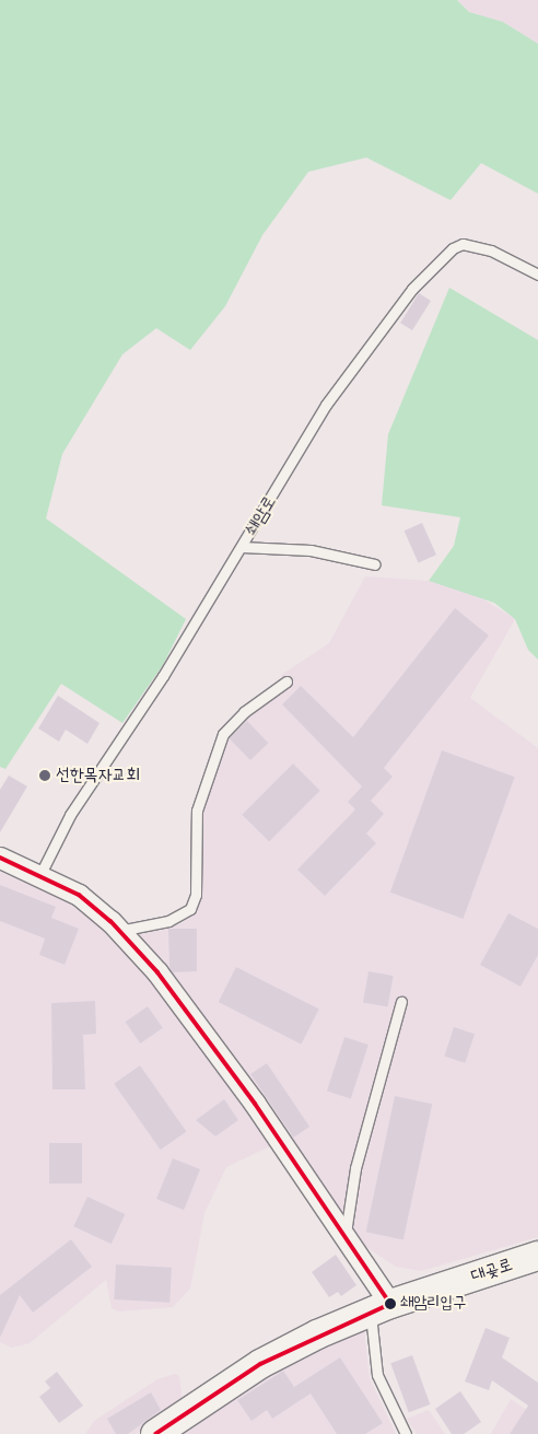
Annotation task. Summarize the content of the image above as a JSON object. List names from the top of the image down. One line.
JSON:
{"streets":{"street":["대곶로"],"lane":["쇄암로"]},"places":["선한목자교회","쇄암리입구"]}
